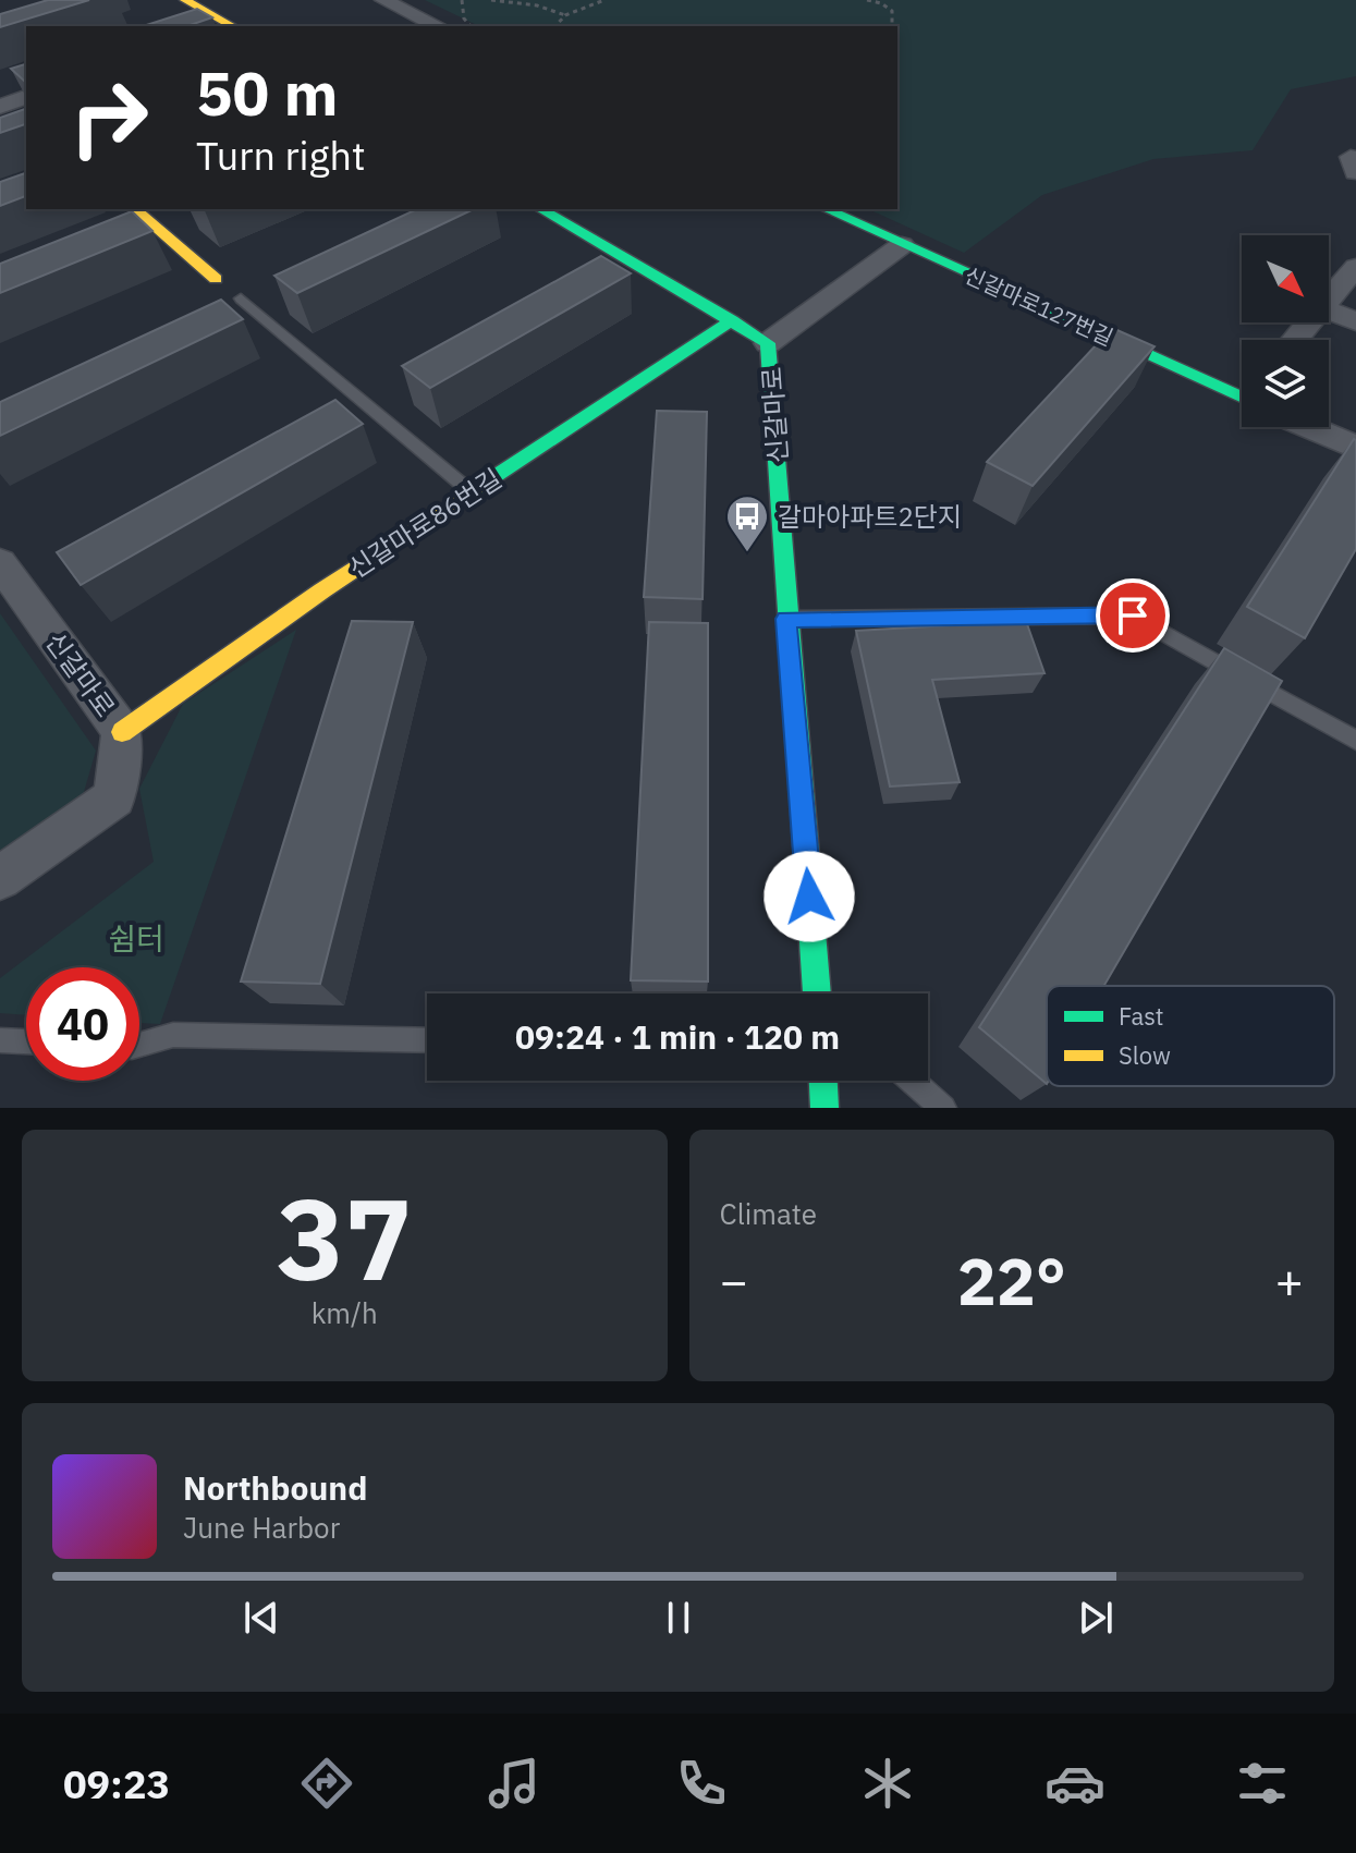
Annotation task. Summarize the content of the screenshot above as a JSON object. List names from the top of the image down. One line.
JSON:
{"streets":{"street":["신갈마로127번길","신갈마로","신갈마로86번길"]},"crossings":[["신갈마로127번길","신갈마로"],["신갈마로","신갈마로86번길"]],"parks":["쉼터"],"places":{"bus stop":["갈마아파트2단지"]},"legend":["Fast","Slow"],"north":"bottom right","page":{"turn":["50 m","Turn right"],"limit":"40","trip":"09:24 · 1 min · 120 m","tile":[["37","km/h"],"Climate"],"heat":["−","22°","+"],"song":["Northbound","June Harbor"],"tabs":"09:23"}}
